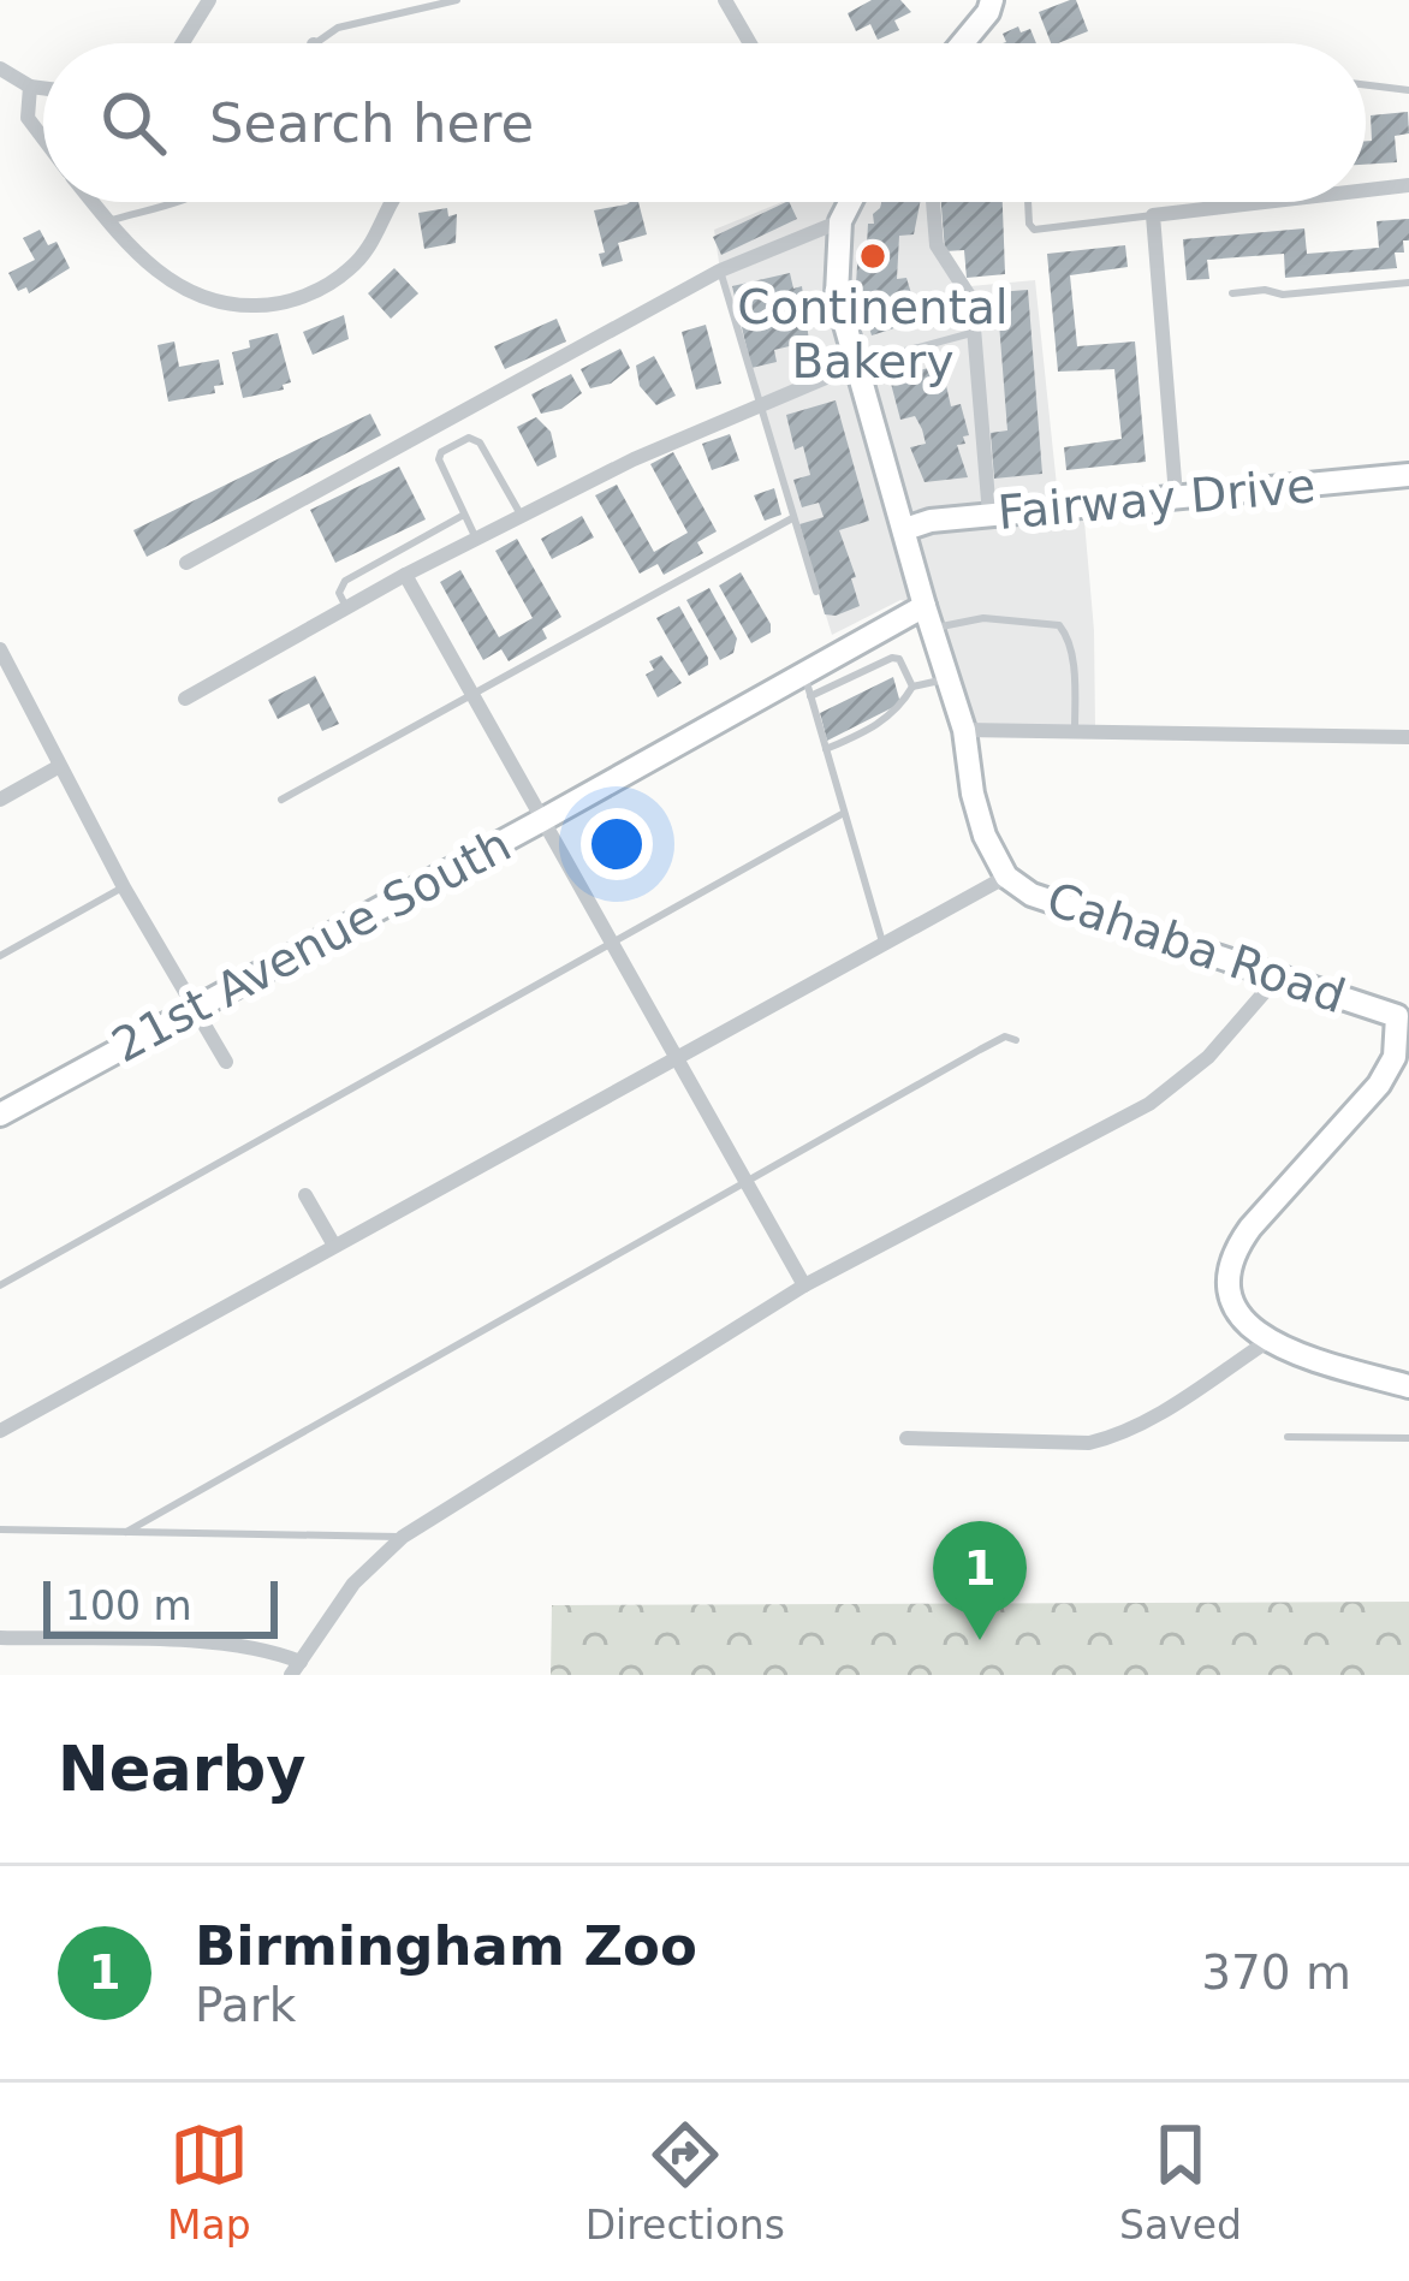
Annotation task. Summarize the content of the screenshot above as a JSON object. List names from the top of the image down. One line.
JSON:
{"streets":{"street":["Fairway Drive","21st Avenue South","Cahaba Road"]},"crossings":[["Fairway Drive","Cahaba Road"],["21st Avenue South","Cahaba Road"]],"places":["Continental Bakery"],"scale_bar":"100 m","page":{"search":"Search here","pins":"1","scale":"100 m","heading":"Nearby","list":[{"mark":"1","name":"Birmingham Zoo","note":"Park","value":"370 m"}],"nav":["Map","Directions","Saved"]}}
